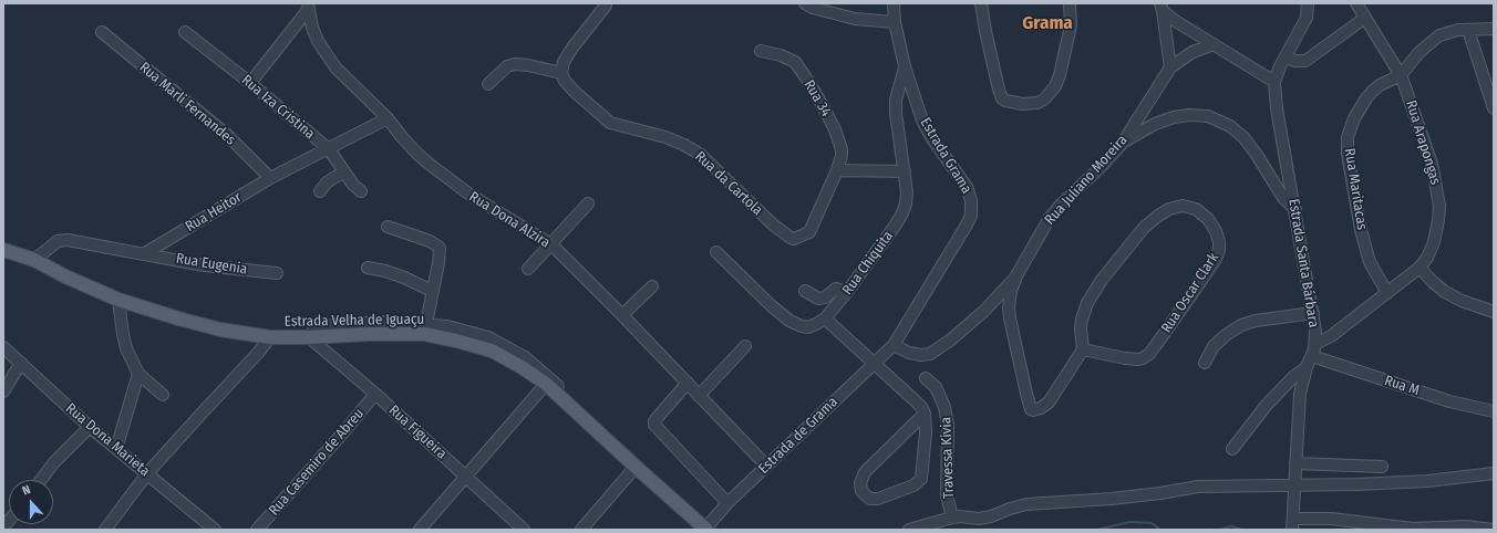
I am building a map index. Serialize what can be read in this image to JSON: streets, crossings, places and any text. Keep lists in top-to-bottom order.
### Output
{
  "streets": {
    "main road": ["Estrada Velha de Iguaçu"],
    "street": [
      "Rua 34",
      "Rua Marli Fernandes",
      "Rua Iza Cristina",
      "Rua Arapongas",
      "Estrada Grama",
      "Rua Juliano Moreira",
      "Rua da Cartola",
      "Rua Maritacas",
      "Rua Heitor",
      "Rua Dona Alzira",
      "Rua Chiquita",
      "Estrada Santa Bárbara",
      "Rua Eugenia",
      "Rua Oscar Clark",
      "Rua M",
      "Rua Figueira",
      "Estrada de Grama",
      "Rua Dona Marieta",
      "Travessa Kivia",
      "Rua Casemiro de Abreu"
    ]
  },
  "crossings": [
    ["Rua 34", "Rua da Cartola"],
    ["Rua Marli Fernandes", "Rua Heitor"],
    ["Rua Iza Cristina", "Rua Heitor"],
    ["Rua Arapongas", "Rua Maritacas"],
    ["Rua Arapongas", "Estrada Santa Bárbara"],
    ["Estrada Grama", "Rua Juliano Moreira"],
    ["Estrada Grama", "Rua Chiquita"],
    ["Estrada Grama", "Estrada de Grama"],
    ["Rua Juliano Moreira", "Estrada de Grama"],
    ["Rua Heitor", "Rua Dona Alzira"],
    ["Rua Heitor", "Rua Eugenia"],
    ["Rua Dona Alzira", "Estrada de Grama"],
    ["Estrada Santa Bárbara", "Rua M"],
    ["Estrada Velha de Iguaçu", "Rua Figueira"],
    ["Estrada Velha de Iguaçu", "Estrada de Grama"],
    ["Rua Figueira", "Rua Casemiro de Abreu"]
  ],
  "districts": ["Grama"],
  "north": "top"
}
